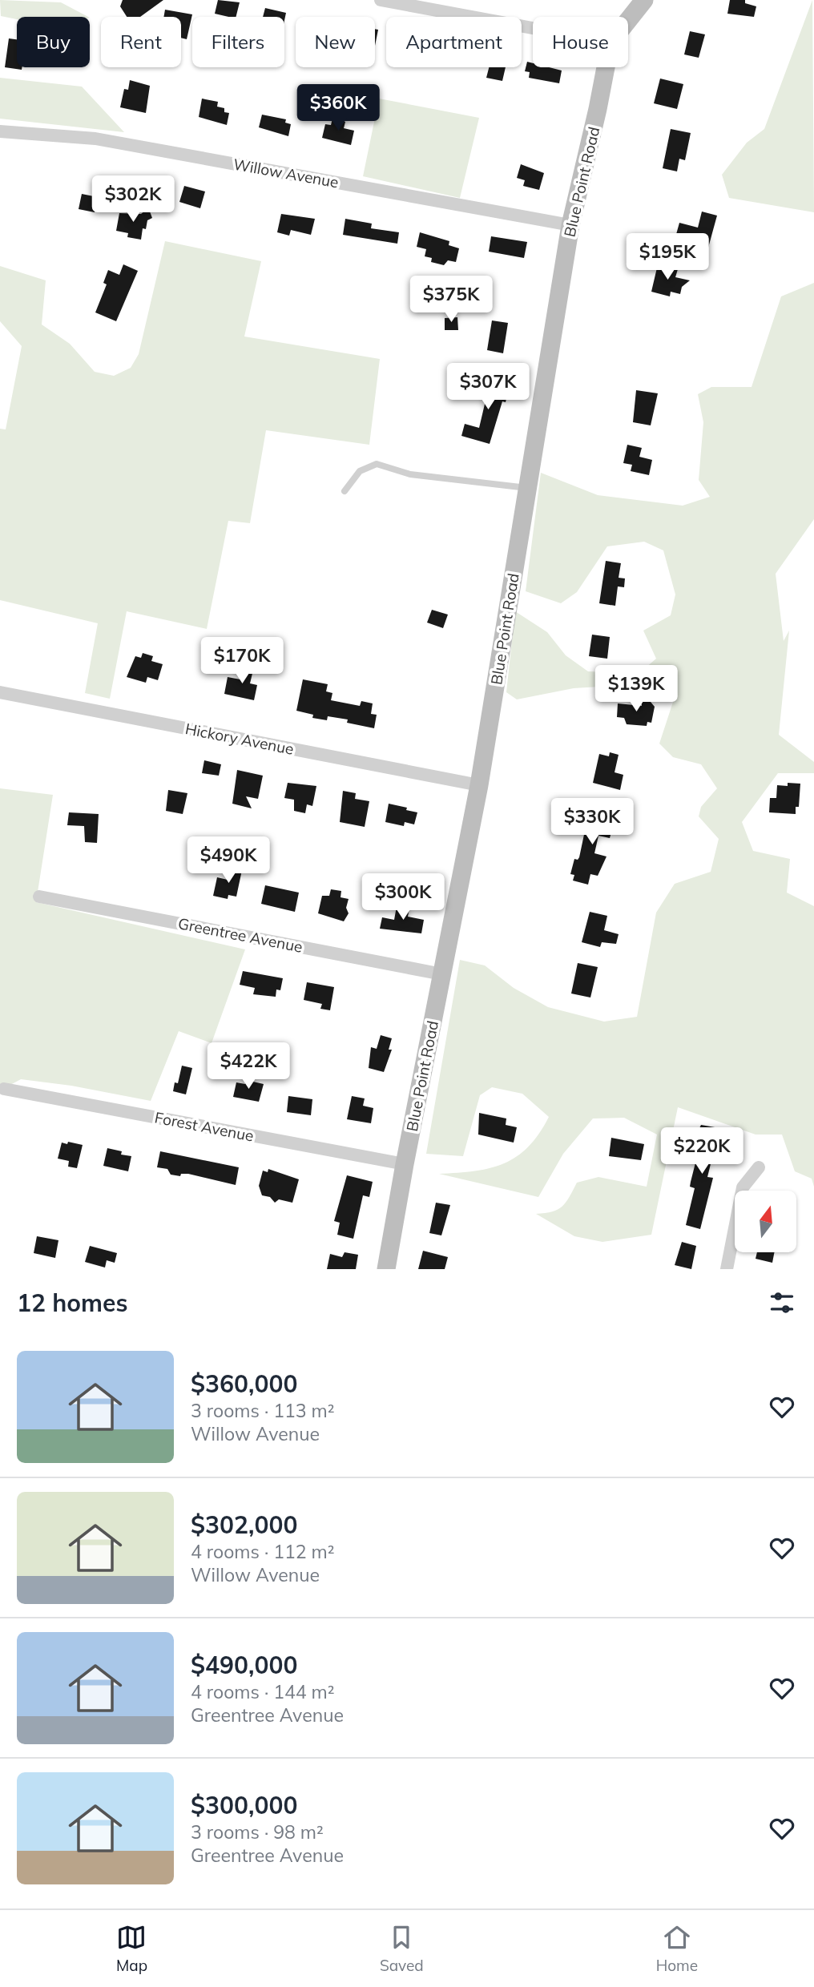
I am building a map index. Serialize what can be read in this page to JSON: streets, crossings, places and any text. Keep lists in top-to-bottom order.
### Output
{
  "streets": {
    "street": [
      "Willow Avenue",
      "Blue Point Road",
      "Hickory Avenue",
      "Greentree Avenue",
      "Forest Avenue"
    ]
  },
  "crossings": [
    ["Willow Avenue", "Blue Point Road"],
    ["Blue Point Road", "Hickory Avenue"],
    ["Blue Point Road", "Greentree Avenue"],
    ["Blue Point Road", "Forest Avenue"]
  ],
  "north": "top",
  "page": {
    "chip": [
      "Buy",
      "Rent",
      "Filters",
      "New",
      "Apartment",
      "House"
    ],
    "price": [
      "$360K",
      "$302K",
      "$195K",
      "$375K",
      "$307K",
      "$170K",
      "$139K",
      "$330K",
      "$490K",
      "$300K",
      "$422K",
      "$220K"
    ],
    "heading": "12 homes",
    "list": [
      {
        "name": "$360,000",
        "note": "3 rooms · 113 m² · Willow Avenue"
      },
      {
        "name": "$302,000",
        "note": "4 rooms · 112 m² · Willow Avenue"
      },
      {
        "name": "$490,000",
        "note": "4 rooms · 144 m² · Greentree Avenue"
      },
      {
        "name": "$300,000",
        "note": "3 rooms · 98 m² · Greentree Avenue"
      }
    ],
    "tabs": ["Map", "Saved", "Home"]
  }
}
